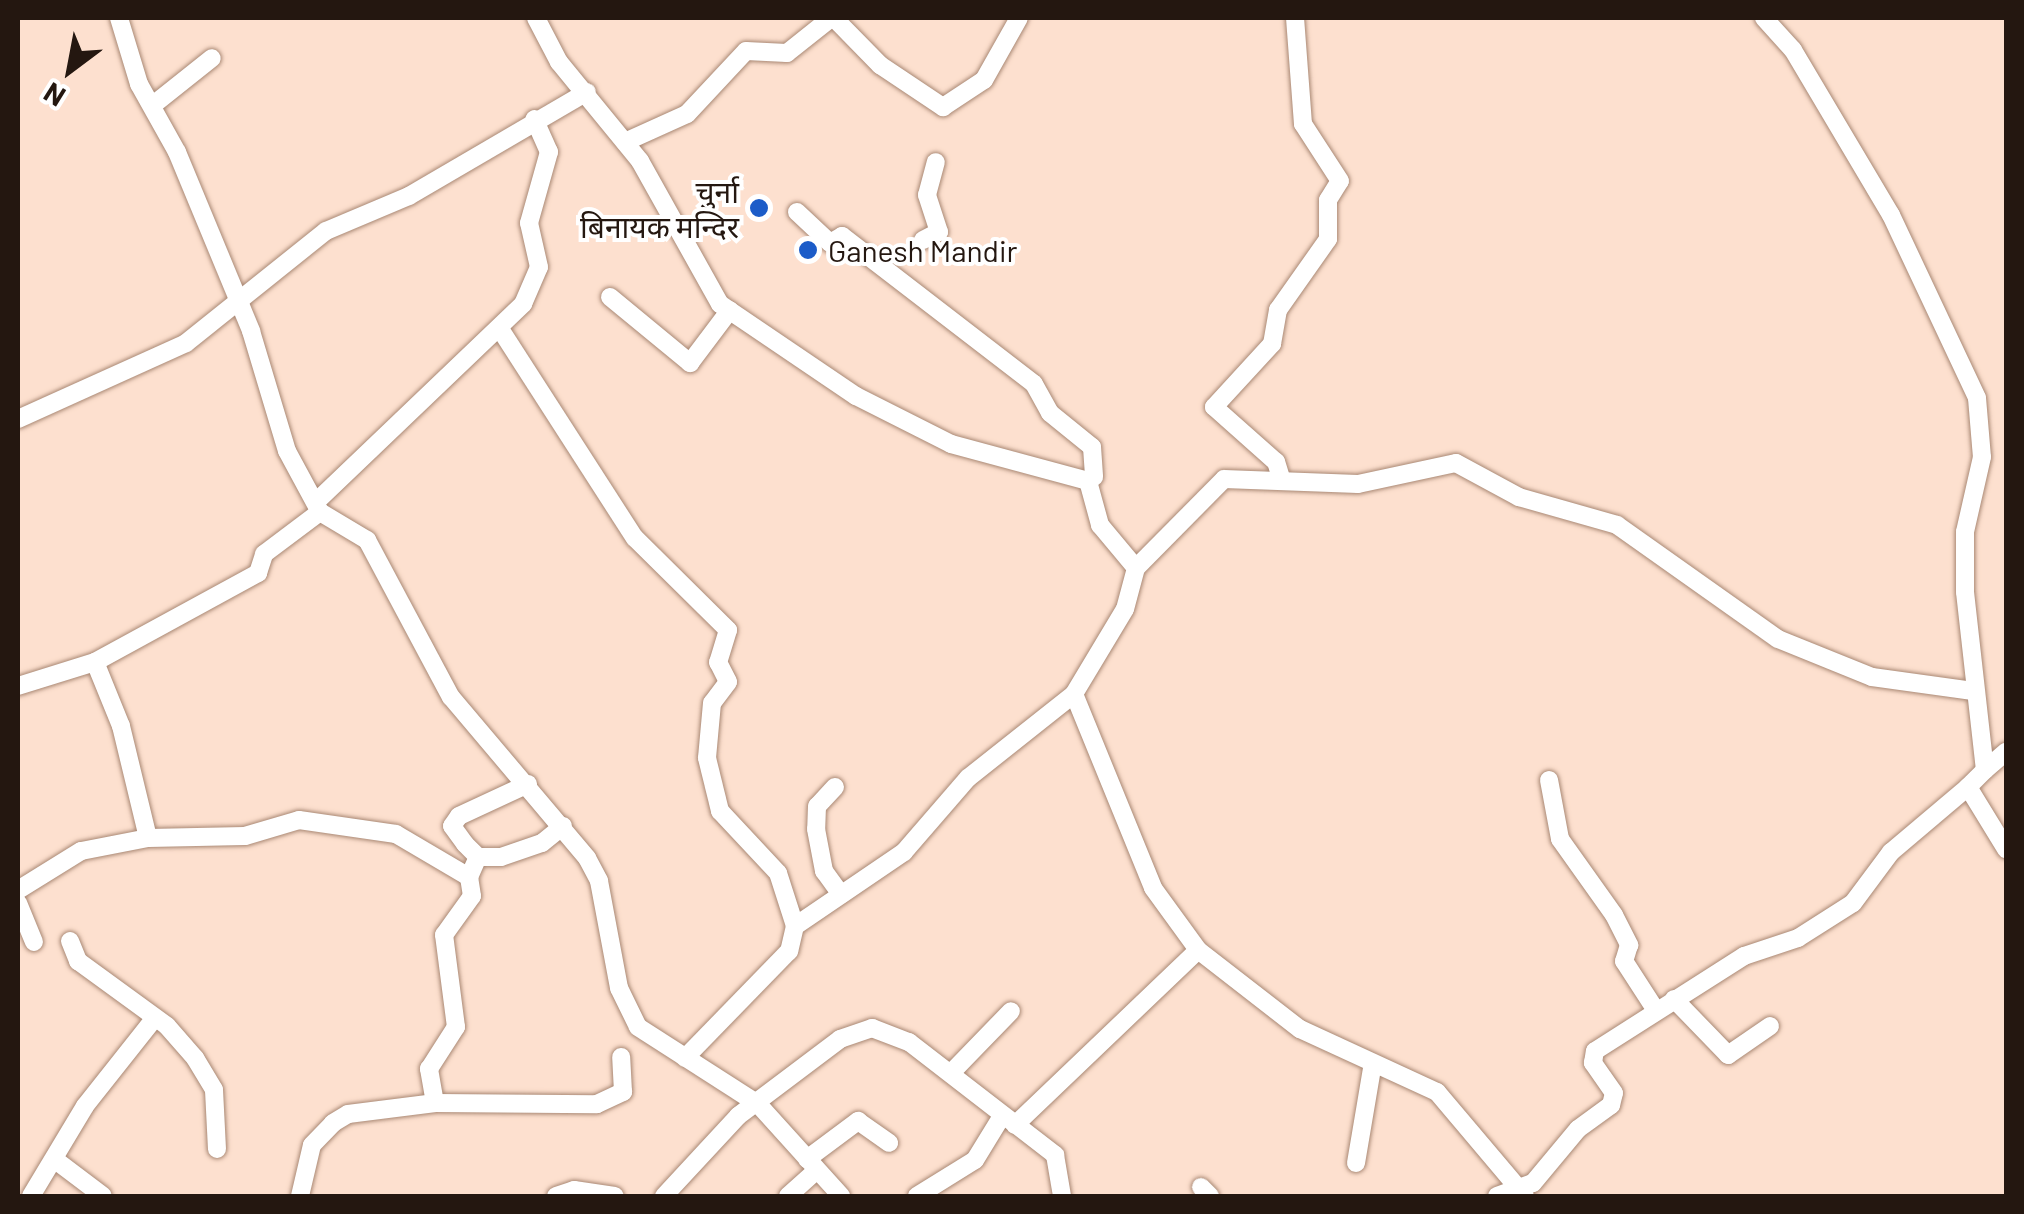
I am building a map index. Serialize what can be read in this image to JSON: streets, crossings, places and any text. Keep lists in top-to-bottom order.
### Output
{
  "places": ["चुर्ना बिनायक मन्दिर", "Ganesh Mandir"],
  "north": "bottom left"
}
